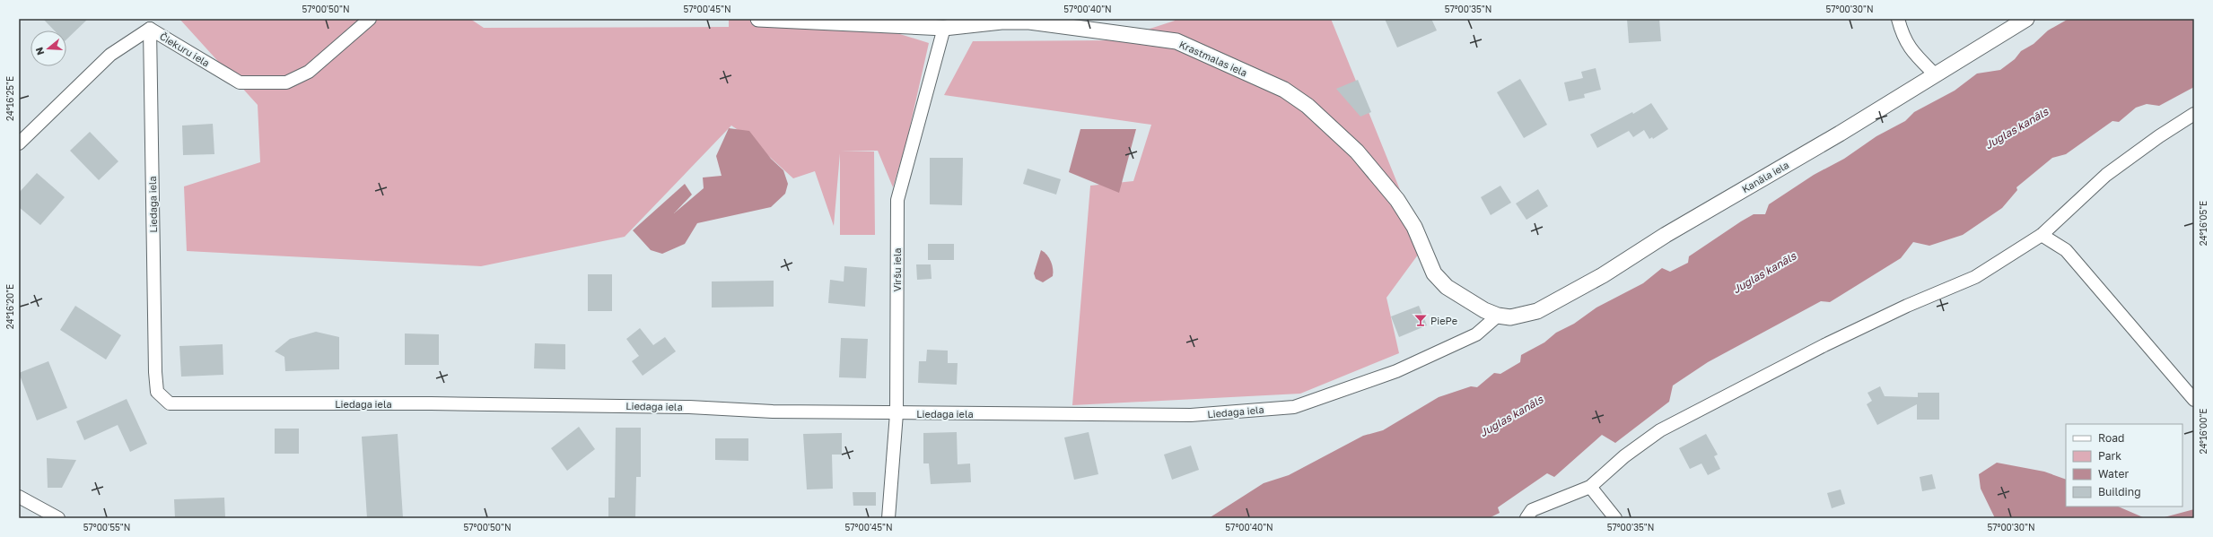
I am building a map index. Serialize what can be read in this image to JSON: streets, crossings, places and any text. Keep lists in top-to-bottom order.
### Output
{
  "streets": {
    "street": [
      "Čiekuru iela",
      "Krastmalas iela",
      "Kanāla iela",
      "Liedaga iela",
      "Viršu iela"
    ]
  },
  "crossings": [
    ["Čiekuru iela", "Liedaga iela"],
    ["Krastmalas iela", "Kanāla iela"],
    ["Krastmalas iela", "Liedaga iela"],
    ["Krastmalas iela", "Viršu iela"],
    ["Kanāla iela", "Liedaga iela"],
    ["Liedaga iela", "Viršu iela"]
  ],
  "water": ["Juglas kanāls"],
  "places": {
    "bar": ["PiePe"]
  },
  "legend": [
    "Road",
    "Park",
    "Water",
    "Building"
  ],
  "north": "left",
  "coordinates": [
    "57°00'50\"N",
    "57°00'45\"N",
    "57°00'40\"N",
    "57°00'35\"N",
    "57°00'30\"N",
    "24°16'25\"E",
    "24°16'05\"E",
    "24°16'20\"E",
    "24°16'00\"E",
    "57°00'55\"N"
  ]
}
